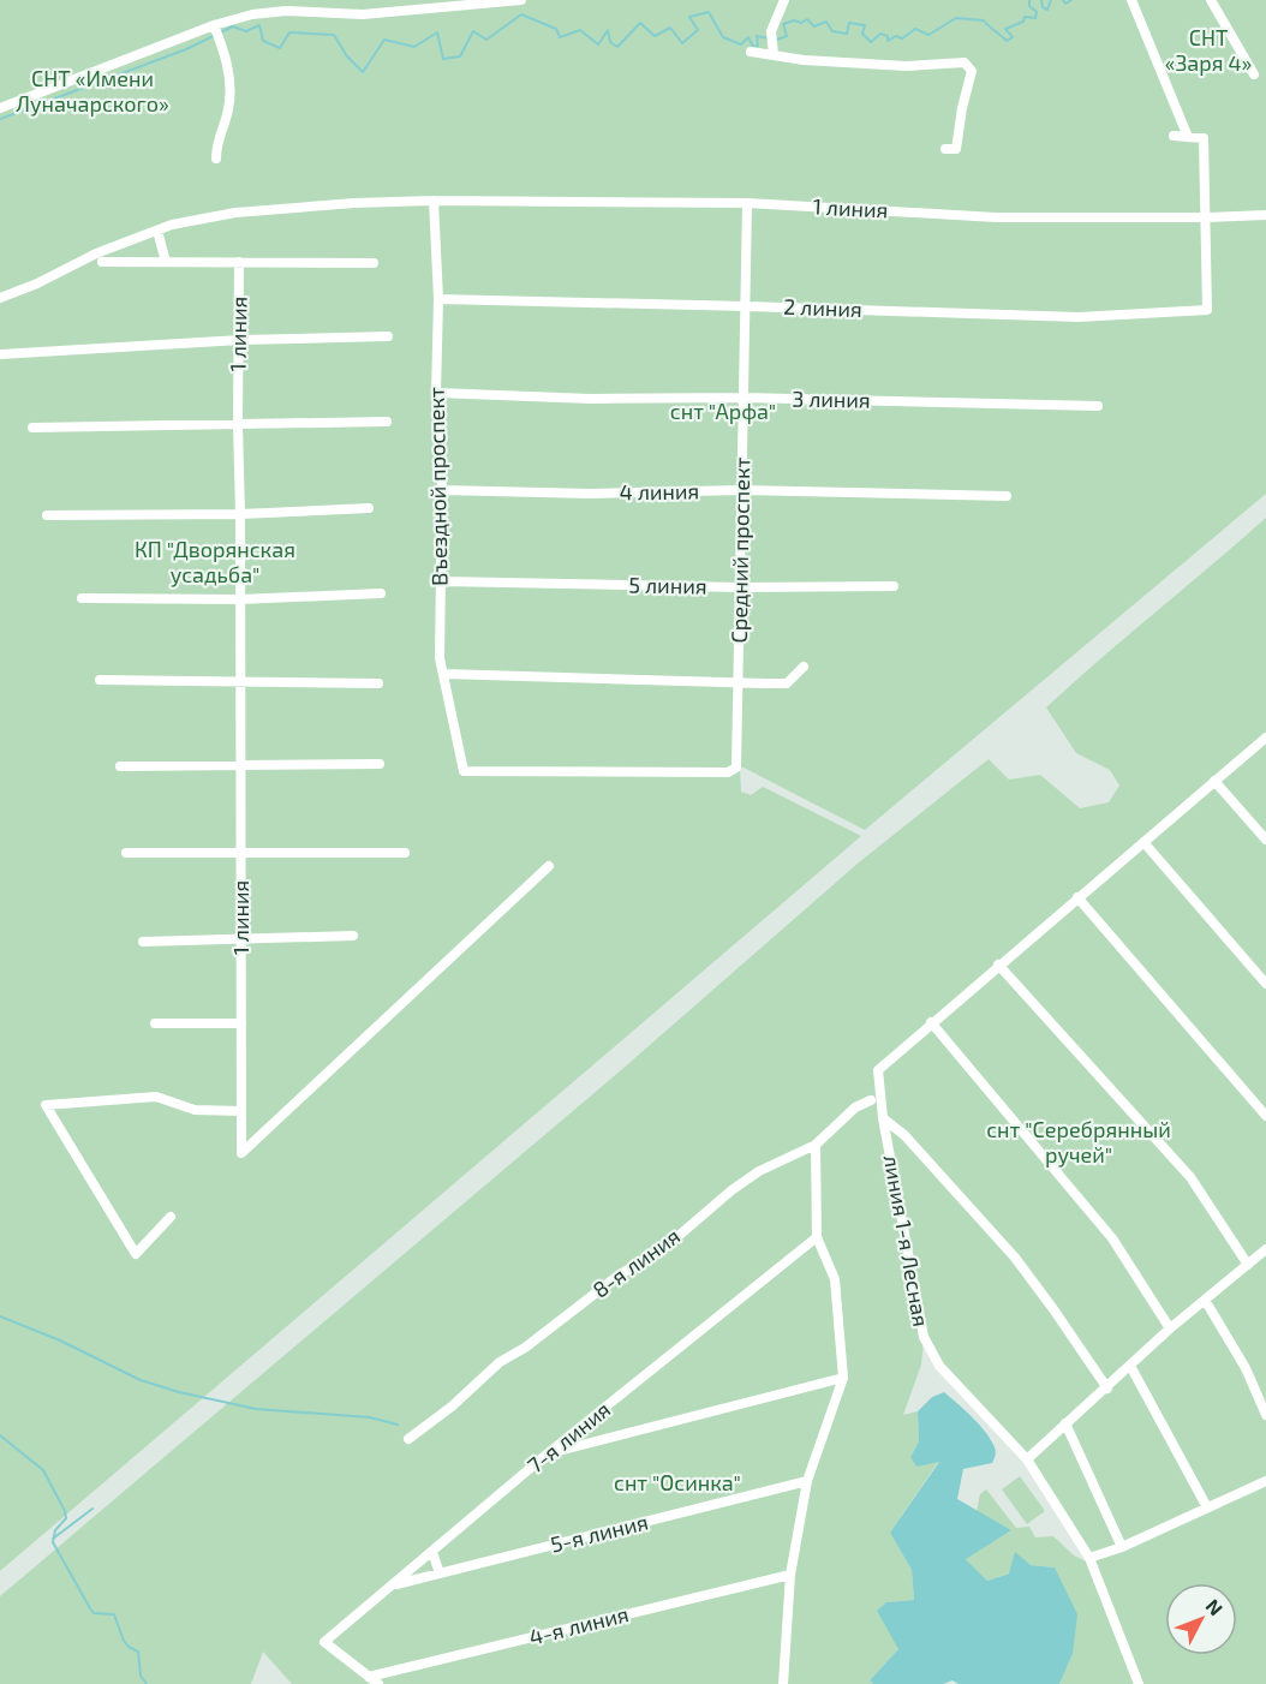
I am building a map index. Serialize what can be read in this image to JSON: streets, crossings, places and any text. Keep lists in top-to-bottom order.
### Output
{
  "streets": {
    "street": [
      "1 линия",
      "2 линия",
      "3 линия",
      "Въездной проспект",
      "4 линия",
      "Средний проспект",
      "5 линия",
      "линия 1-я Лесная",
      "8-я линия",
      "7-я линия",
      "5-я линия",
      "4-я линия"
    ]
  },
  "crossings": [
    ["1 линия", "2 линия"],
    ["1 линия", "Въездной проспект"],
    ["1 линия", "Средний проспект"],
    ["2 линия", "Въездной проспект"],
    ["2 линия", "Средний проспект"],
    ["3 линия", "Въездной проспект"],
    ["3 линия", "Средний проспект"],
    ["Въездной проспект", "4 линия"],
    ["Въездной проспект", "Средний проспект"],
    ["Въездной проспект", "5 линия"],
    ["4 линия", "Средний проспект"],
    ["Средний проспект", "5 линия"],
    ["7-я линия", "5-я линия"],
    ["7-я линия", "4-я линия"]
  ],
  "parks": [
    "СНТ «Заря 4»",
    "СНТ «Имени Луначарского»",
    "снт \"Арфа\"",
    "КП \"Дворянская усадьба\"",
    "снт \"Серебрянный ручей\"",
    "снт \"Осинка\""
  ],
  "north": "top right"
}
